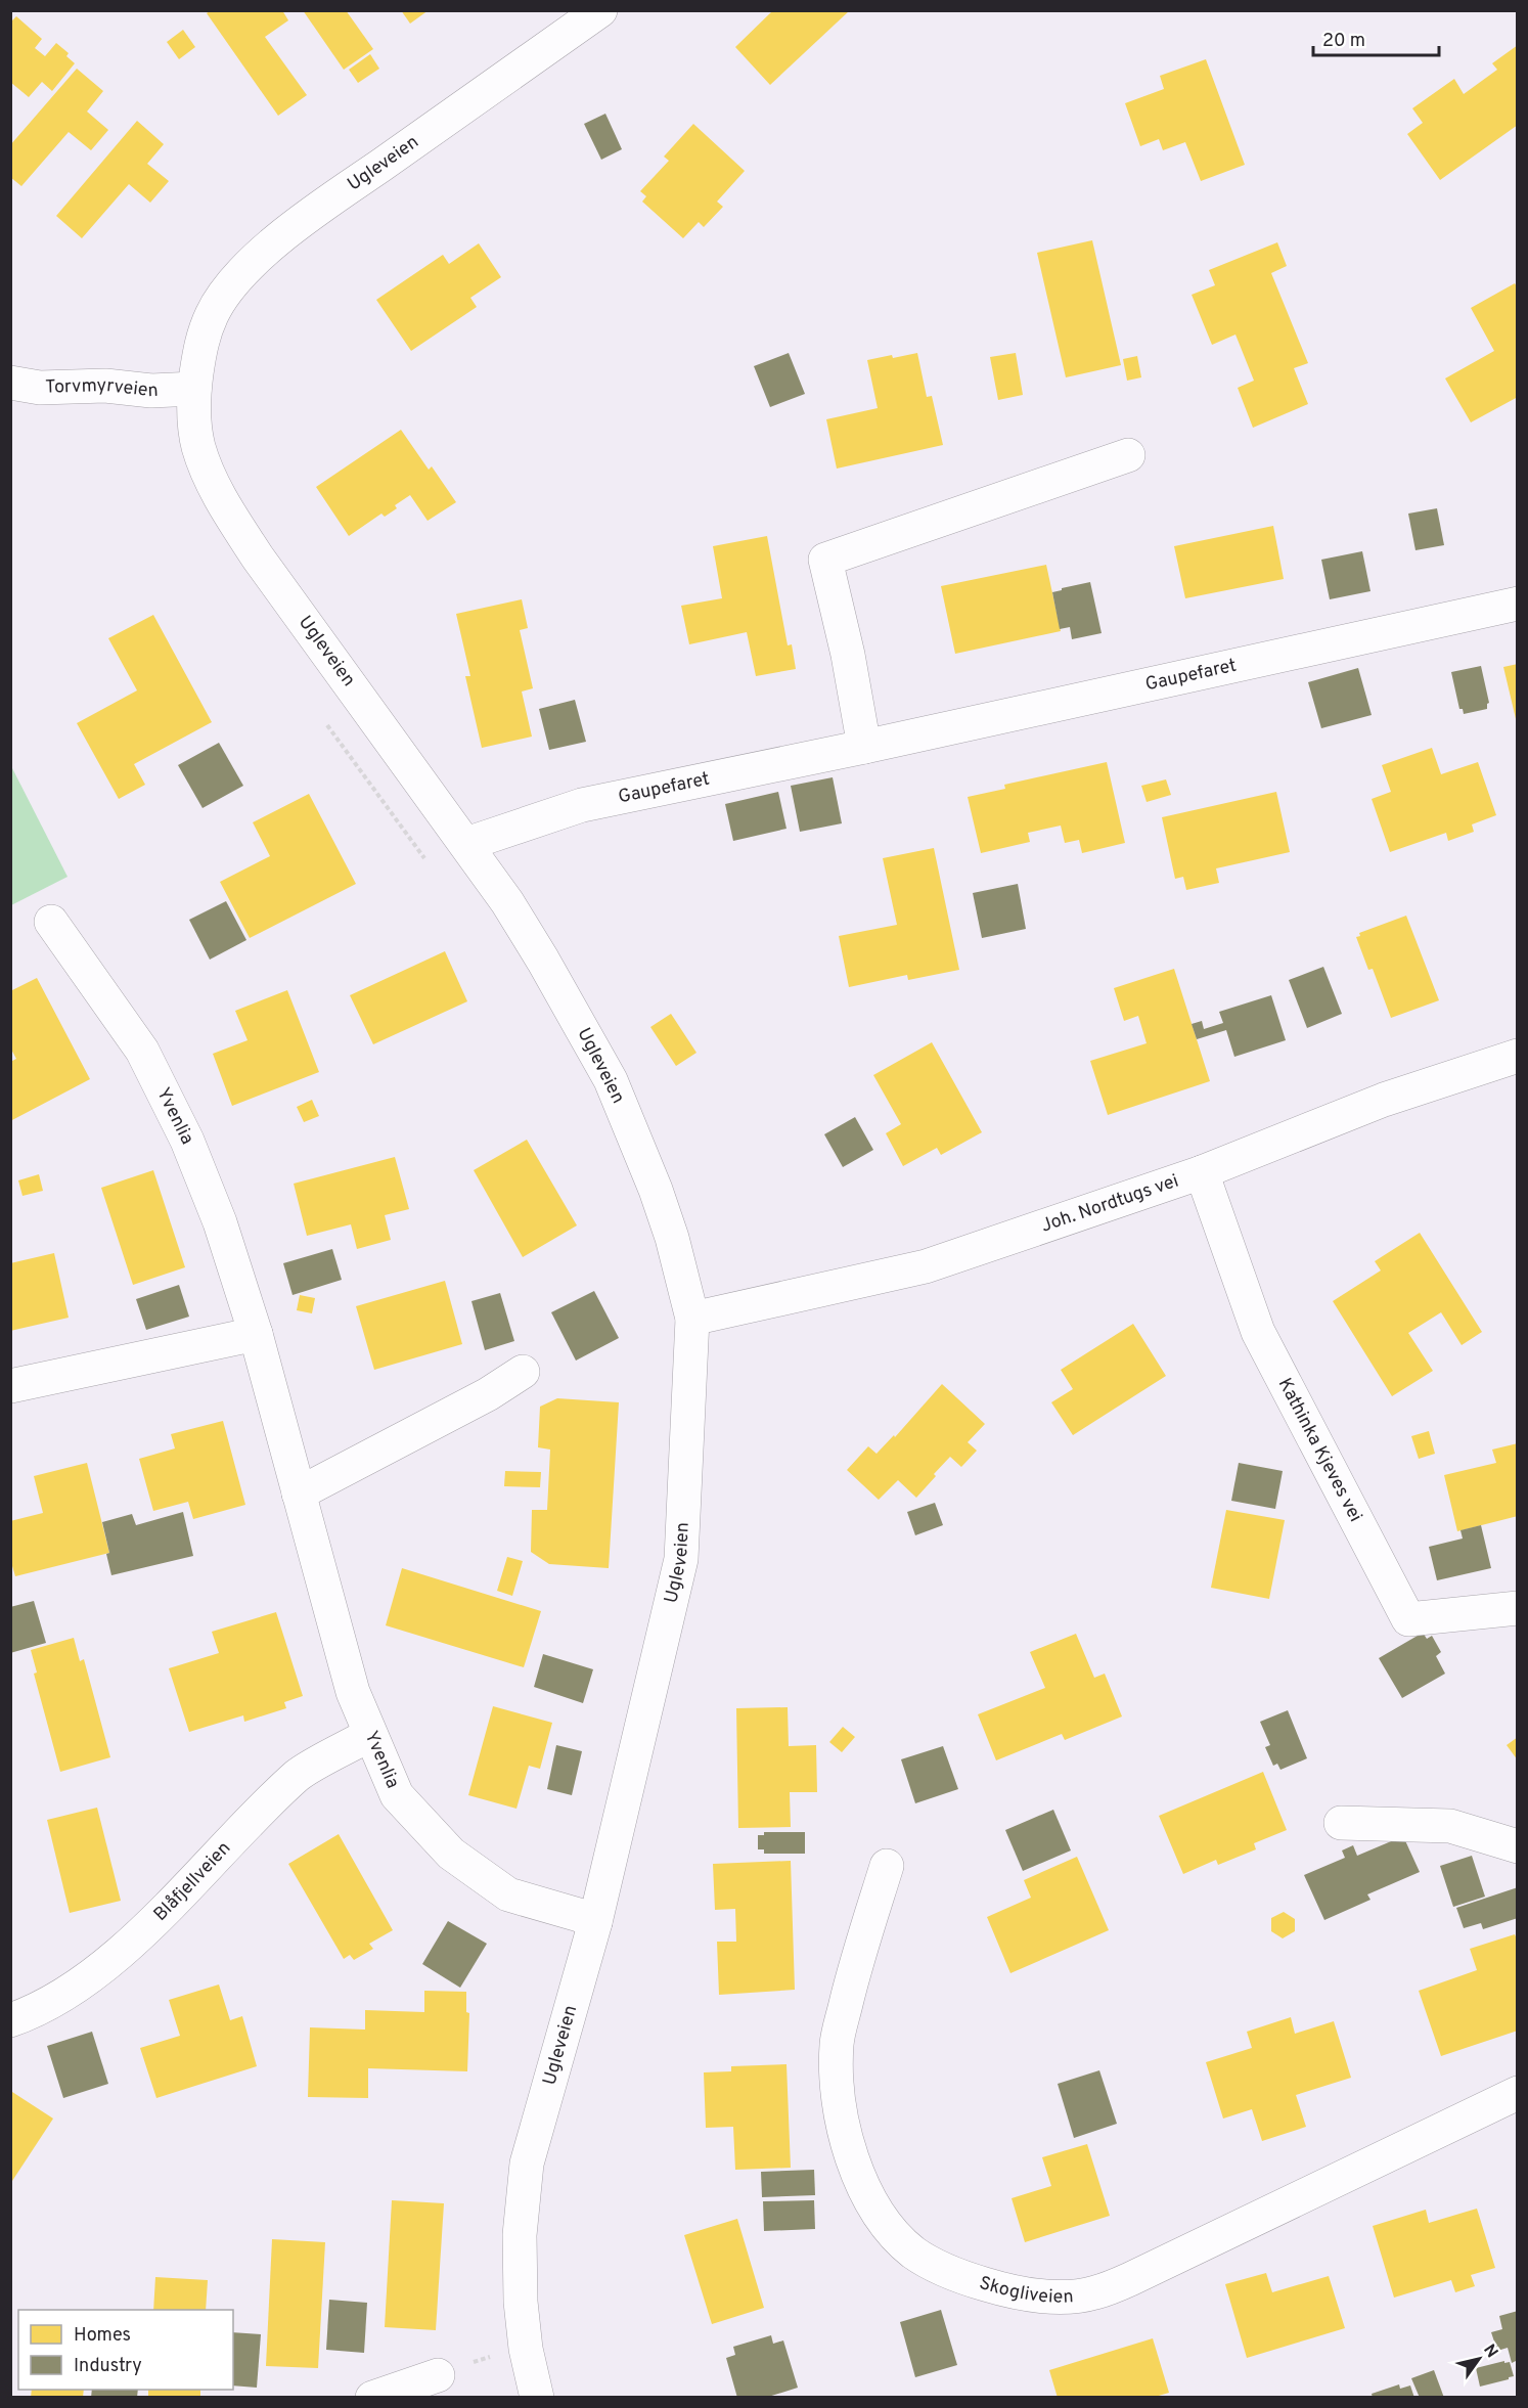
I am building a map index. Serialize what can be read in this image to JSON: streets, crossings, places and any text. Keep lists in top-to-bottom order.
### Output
{
  "streets": {
    "street": [
      "Ugleveien",
      "Torvmyrveien",
      "Gaupefaret",
      "Yvenlia",
      "Joh. Nordtugs vei",
      "Kathinka Kjeves vei",
      "Blåfjellveien",
      "Skogliveien"
    ]
  },
  "crossings": [
    ["Ugleveien", "Torvmyrveien"],
    ["Ugleveien", "Gaupefaret"],
    ["Ugleveien", "Yvenlia"],
    ["Ugleveien", "Joh. Nordtugs vei"],
    ["Yvenlia", "Blåfjellveien"],
    ["Joh. Nordtugs vei", "Kathinka Kjeves vei"]
  ],
  "legend": ["Homes", "Industry"],
  "scale_bar": "20 m",
  "north": "top right"
}
